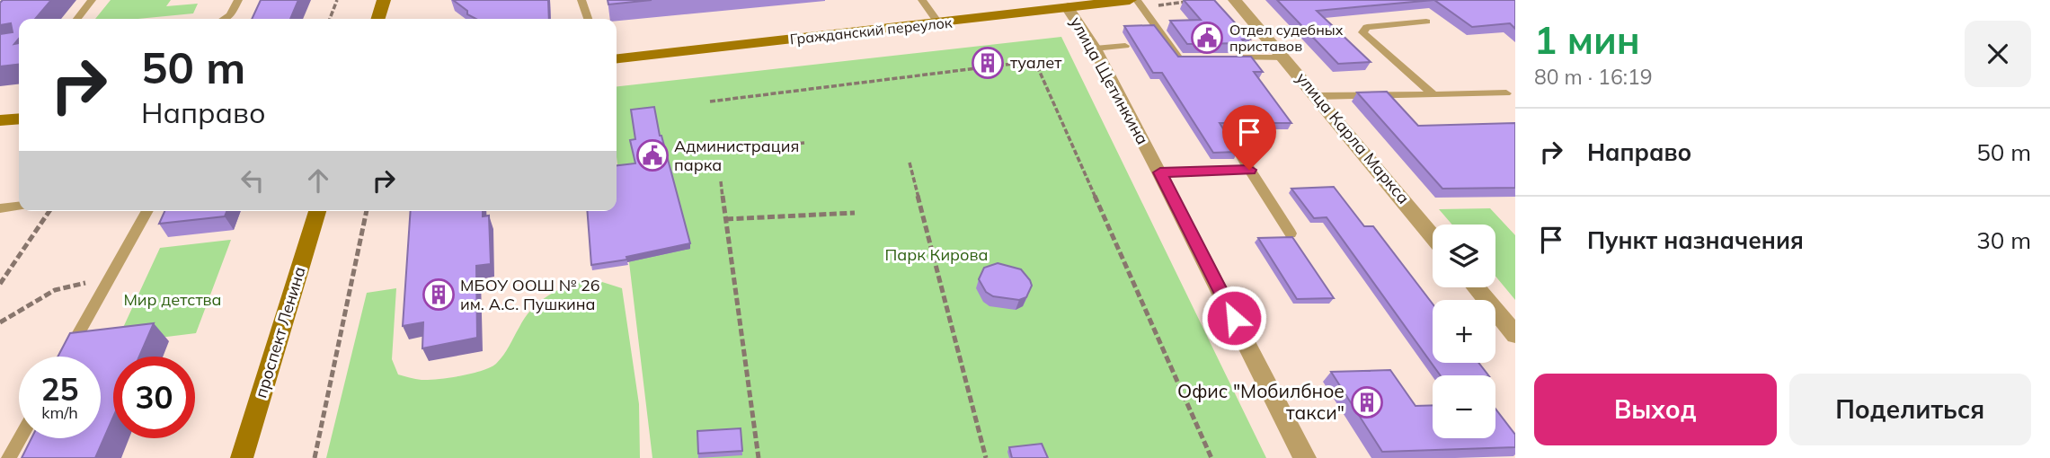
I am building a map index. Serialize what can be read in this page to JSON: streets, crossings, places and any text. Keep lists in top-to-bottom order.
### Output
{
  "streets": {
    "street": [
      "Гражданский переулок",
      "улица Щетинкина",
      "улица Карла Маркса",
      "проспект Ленина"
    ]
  },
  "crossings": [
    ["Гражданский переулок", "улица Щетинкина"]
  ],
  "parks": ["Парк Кирова", "Мир детства"],
  "places": {
    "public building": ["Отдел судебных приставов", "Администрация парка"],
    "building": ["туалет", "МБОУ ООШ № 26 им. А.С. Пушкина", "Офис \"Мобилбное такси\""]
  },
  "page": {
    "heading": ["1 мин", "80 m · 16:19"],
    "turn": ["50 m", "Направо"],
    "list": [
      {
        "name": "Направо",
        "value": "50 m"
      },
      {
        "name": "Пункт назначения",
        "value": "30 m"
      }
    ],
    "map_buttons": ["+", "−"],
    "speed": "25 km/h",
    "limit": "30",
    "buttons": ["Выход", "Поделиться"]
  }
}
